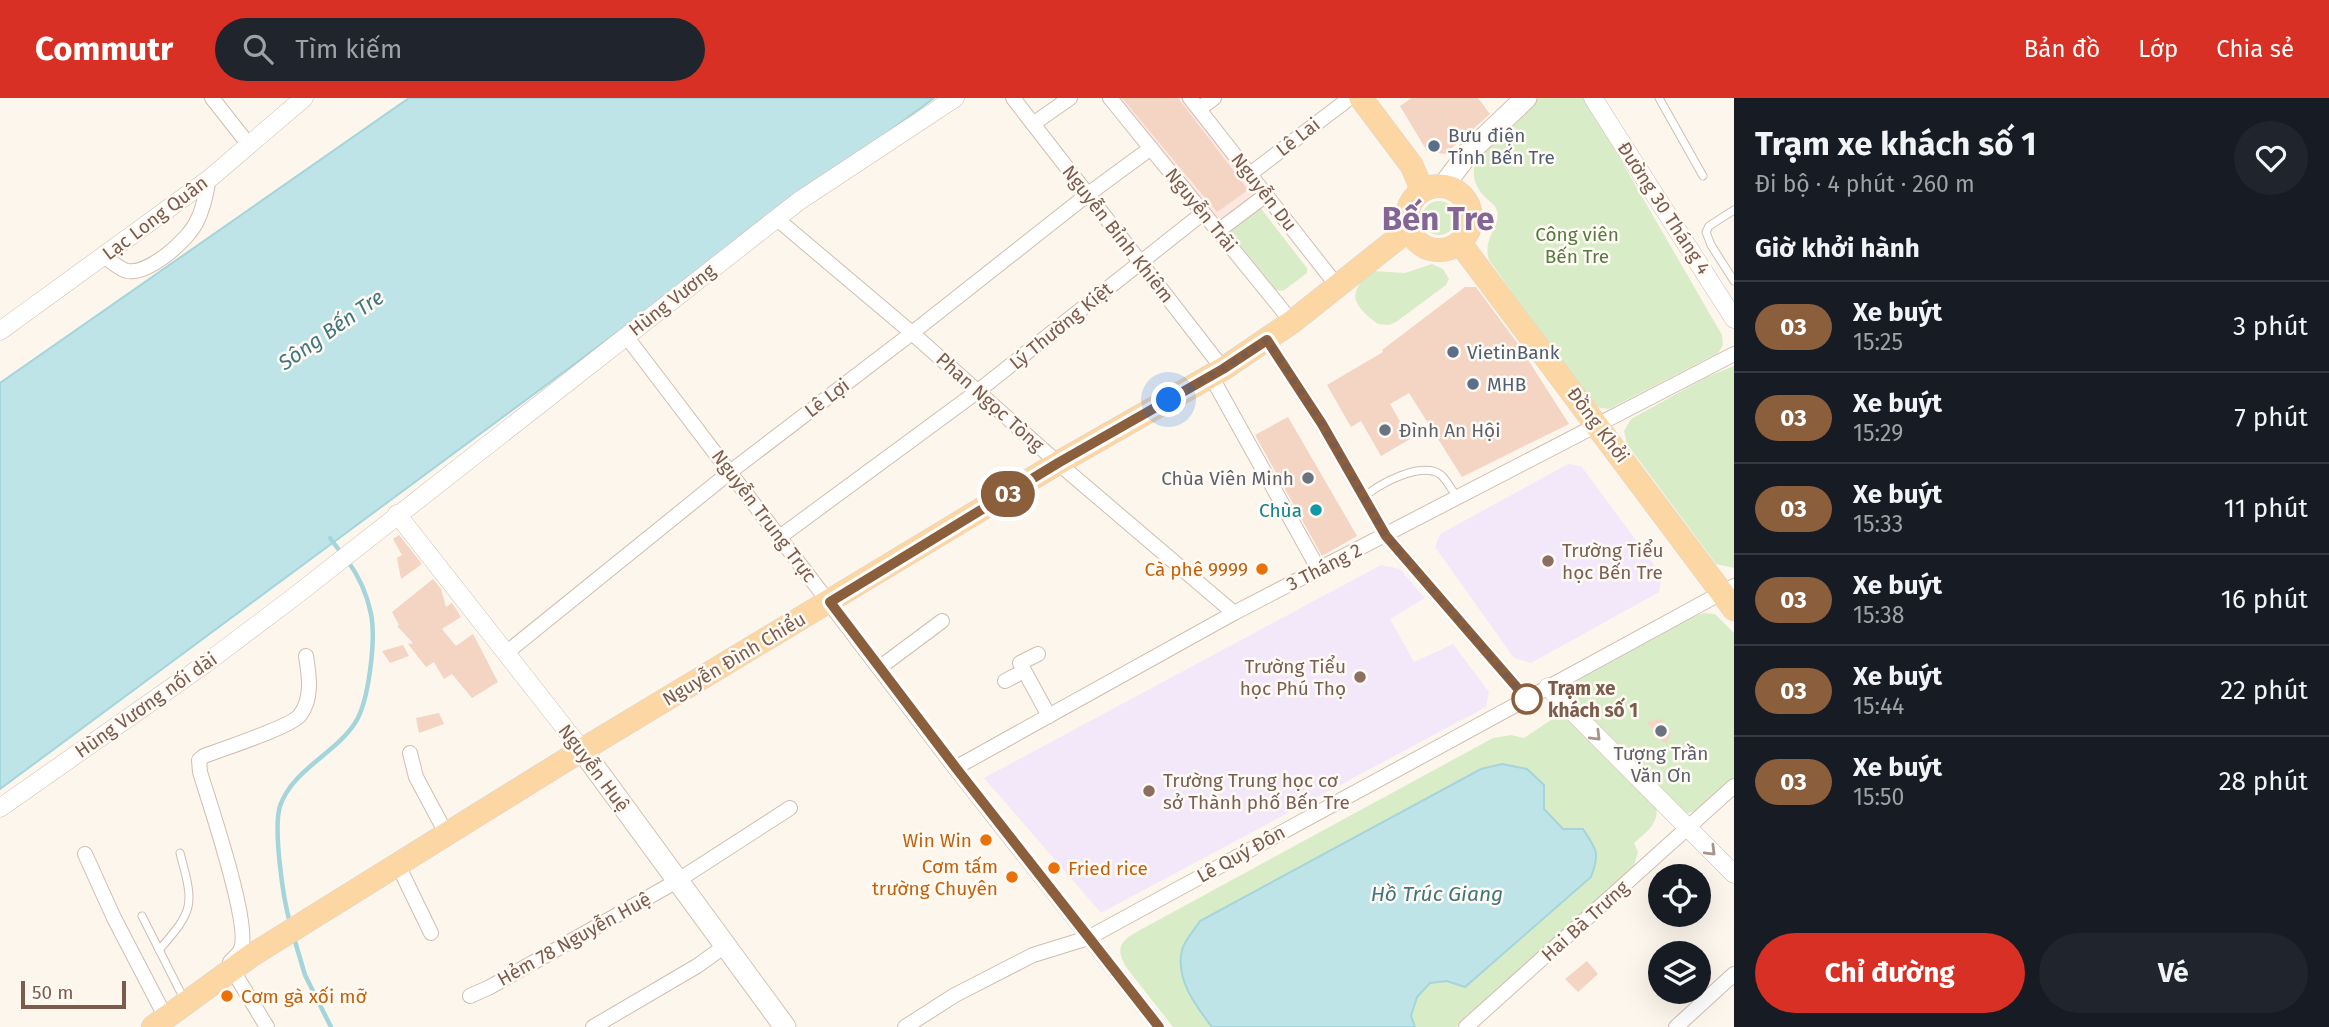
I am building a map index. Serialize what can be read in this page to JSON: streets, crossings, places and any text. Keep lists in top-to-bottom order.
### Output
{
  "streets": {
    "main road": ["Đồng Khởi", "Nguyễn Đình Chiểu", "Nguyễn Huệ"],
    "street": [
      "Lê Lai",
      "Nguyễn Du",
      "Đường 30 Tháng 4",
      "Nguyễn Trãi",
      "Lạc Long Quân",
      "Nguyễn Bỉnh Khiêm",
      "Hùng Vương",
      "Lý Thường Kiệt",
      "Lê Lợi",
      "Phan Ngọc Tòng",
      "Nguyễn Trung Trực",
      "3 Tháng 2",
      "Hùng Vương nối dài",
      "Lê Quý Đôn",
      "Hai Bà Trưng",
      "Hẻm 78 Nguyễn Huệ"
    ]
  },
  "crossings": [
    ["Lê Lai", "Nguyễn Du"],
    ["Nguyễn Du", "Nguyễn Đình Chiểu"],
    ["Nguyễn Trãi", "Lý Thường Kiệt"],
    ["Nguyễn Trãi", "Lê Lợi"],
    ["Nguyễn Trãi", "Nguyễn Đình Chiểu"],
    ["Nguyễn Bỉnh Khiêm", "Lý Thường Kiệt"],
    ["Nguyễn Bỉnh Khiêm", "Lê Lợi"],
    ["Nguyễn Bỉnh Khiêm", "3 Tháng 2"],
    ["Nguyễn Bỉnh Khiêm", "Nguyễn Đình Chiểu"],
    ["Hùng Vương", "Phan Ngọc Tòng"],
    ["Hùng Vương", "Nguyễn Trung Trực"],
    ["Hùng Vương", "Hùng Vương nối dài"],
    ["Hùng Vương", "Nguyễn Huệ"],
    ["Lý Thường Kiệt", "Phan Ngọc Tòng"],
    ["Lý Thường Kiệt", "Nguyễn Trung Trực"],
    ["Lê Lợi", "Phan Ngọc Tòng"],
    ["Lê Lợi", "Nguyễn Trung Trực"],
    ["Lê Lợi", "Nguyễn Huệ"],
    ["Phan Ngọc Tòng", "3 Tháng 2"],
    ["Phan Ngọc Tòng", "Nguyễn Đình Chiểu"],
    ["Đồng Khởi", "3 Tháng 2"],
    ["Đồng Khởi", "Nguyễn Đình Chiểu"],
    ["Đồng Khởi", "Lê Quý Đôn"],
    ["Nguyễn Trung Trực", "3 Tháng 2"],
    ["Nguyễn Trung Trực", "Nguyễn Đình Chiểu"],
    ["Nguyễn Trung Trực", "Lê Quý Đôn"],
    ["Nguyễn Đình Chiểu", "Nguyễn Huệ"],
    ["Nguyễn Huệ", "Hẻm 78 Nguyễn Huệ"]
  ],
  "districts": ["Bến Tre"],
  "water": ["Sông Bến Tre", "Hồ Trúc Giang"],
  "parks": ["Công viên Bến Tre"],
  "places": [
    "Bưu điện Tỉnh Bến Tre",
    "VietinBank",
    "MHB",
    "Đình An Hội",
    "Chùa Viên Minh",
    "Chùa",
    "Trường Tiểu học Bến Tre",
    "Cà phê 9999",
    "Trường Tiểu học Phú Thọ",
    "Trạm xe khách số 1",
    "Tượng Trần Văn Ơn",
    "Trường Trung học cơ sở Thành phố Bến Tre",
    "Win Win",
    "Fried rice",
    "Cơm tấm trường Chuyên",
    "Cơm gà xối mỡ"
  ],
  "lines": ["bus line 03"],
  "scale_bar": "50 m",
  "page": {
    "header": "Commutr",
    "search": "Tìm kiếm",
    "nav": ["Bản đồ", "Lớp", "Chia sẻ"],
    "on_map": "03",
    "heading": [
      ["Trạm xe khách số 1", "Đi bộ · 4 phút · 260 m"],
      "Giờ khởi hành"
    ],
    "list": [
      {
        "mark": "03",
        "name": "Xe buýt",
        "note": "15:25",
        "value": "3 phút"
      },
      {
        "mark": "03",
        "name": "Xe buýt",
        "note": "15:29",
        "value": "7 phút"
      },
      {
        "mark": "03",
        "name": "Xe buýt",
        "note": "15:33",
        "value": "11 phút"
      },
      {
        "mark": "03",
        "name": "Xe buýt",
        "note": "15:38",
        "value": "16 phút"
      },
      {
        "mark": "03",
        "name": "Xe buýt",
        "note": "15:44",
        "value": "22 phút"
      },
      {
        "mark": "03",
        "name": "Xe buýt",
        "note": "15:50",
        "value": "28 phút"
      }
    ],
    "buttons": ["Chỉ đường", "Vé"],
    "scale": "50 m"
  }
}
